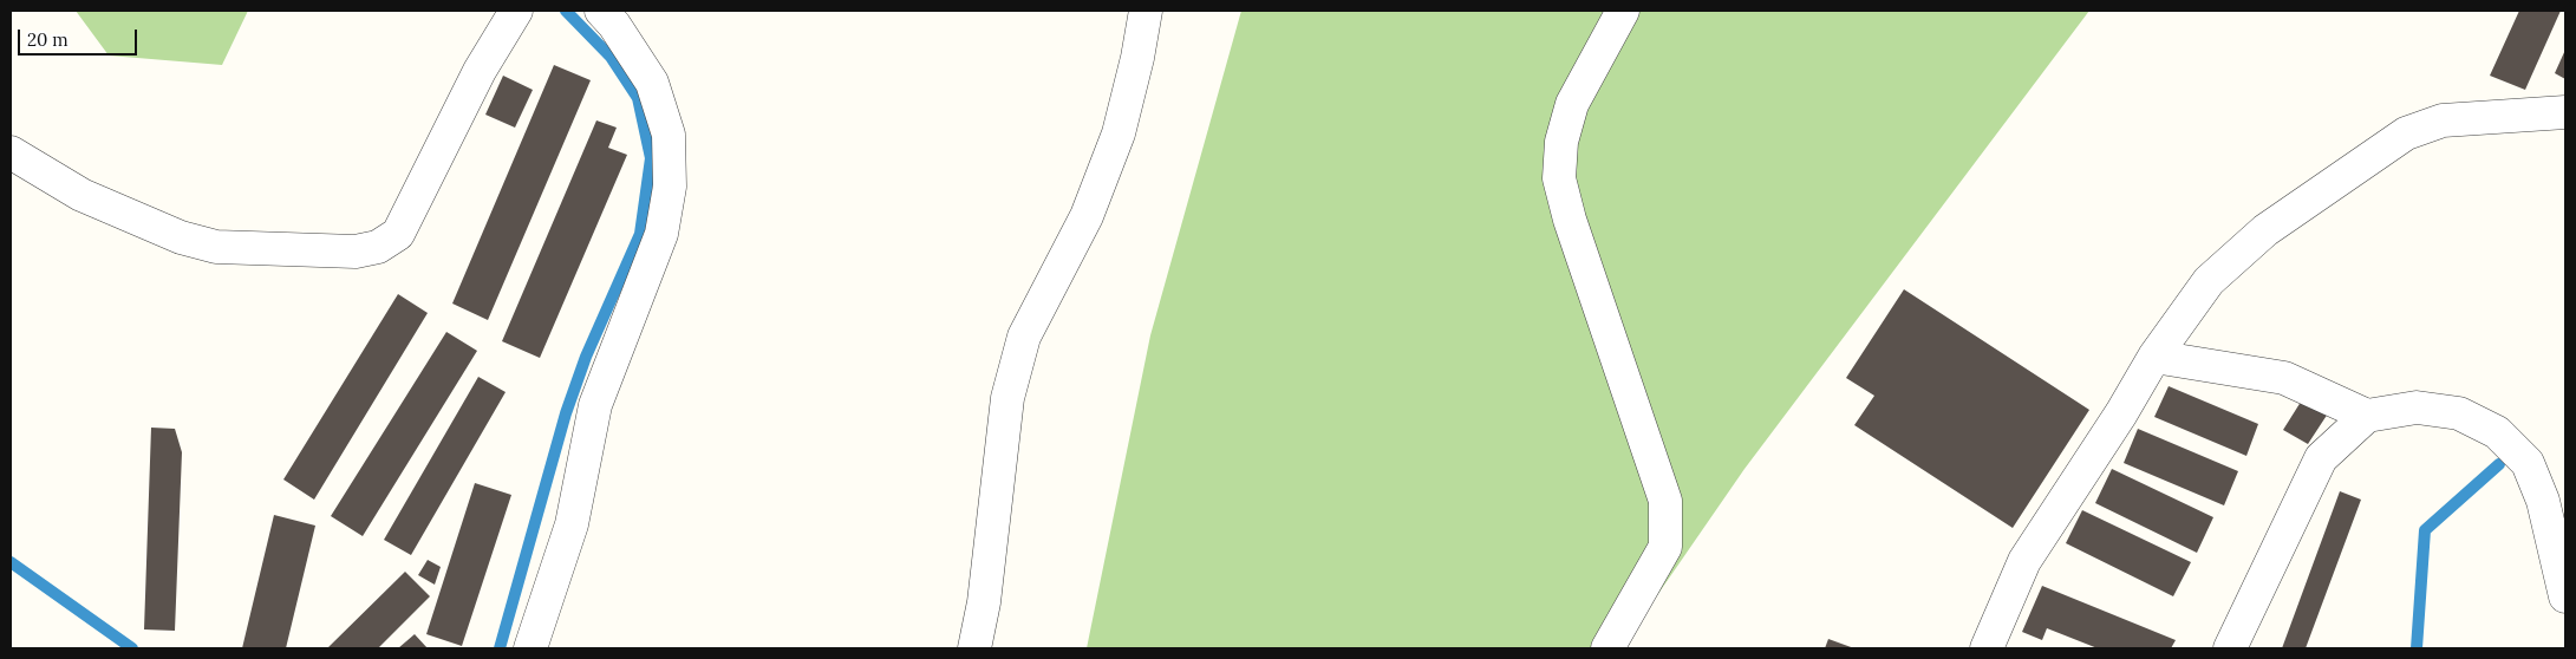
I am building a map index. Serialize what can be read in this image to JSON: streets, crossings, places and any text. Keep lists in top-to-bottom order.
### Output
{
  "scale_bar": "20 m"
}
